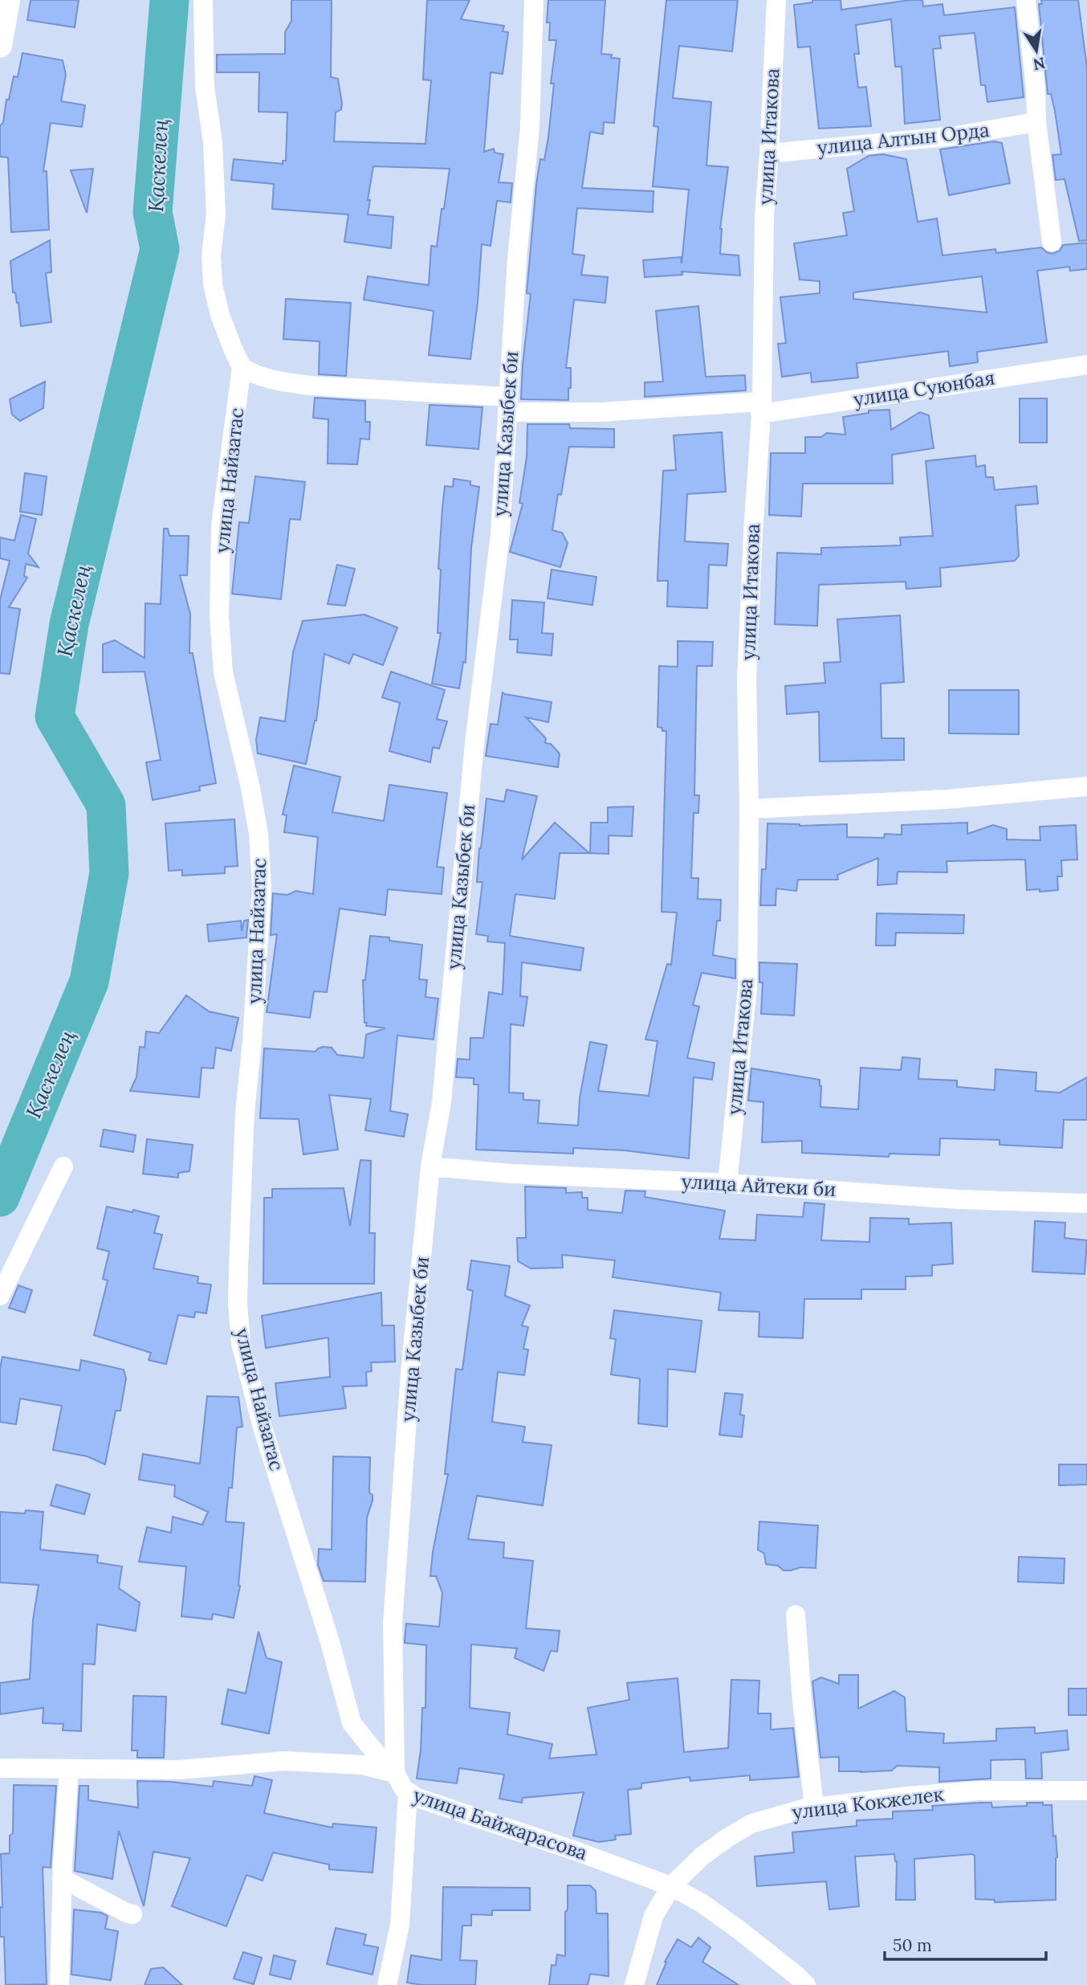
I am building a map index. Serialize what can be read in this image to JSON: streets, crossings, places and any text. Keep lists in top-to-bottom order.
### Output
{
  "streets": {
    "street": [
      "улица Итакова",
      "улица Алтын Орда",
      "улица Суюнбая",
      "улица Казыбек би",
      "улица Найзатас",
      "улица Айтеки би",
      "улица Кокжелек",
      "улица Байжарасова"
    ]
  },
  "crossings": [
    ["улица Итакова", "улица Алтын Орда"],
    ["улица Итакова", "улица Суюнбая"],
    ["улица Итакова", "улица Айтеки би"],
    ["улица Суюнбая", "улица Казыбек би"],
    ["улица Суюнбая", "улица Найзатас"],
    ["улица Казыбек би", "улица Найзатас"],
    ["улица Казыбек би", "улица Айтеки би"],
    ["улица Казыбек би", "улица Байжарасова"],
    ["улица Найзатас", "улица Байжарасова"],
    ["улица Кокжелек", "улица Байжарасова"]
  ],
  "water": ["Қаскелең"],
  "scale_bar": "50 m",
  "north": "bottom"
}
